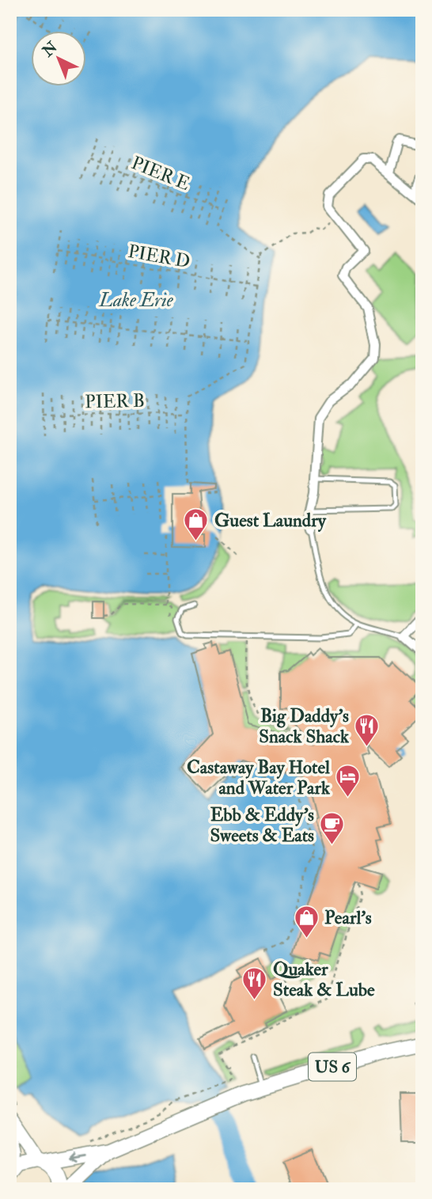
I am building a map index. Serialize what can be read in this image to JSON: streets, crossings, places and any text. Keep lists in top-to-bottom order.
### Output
{
  "streets": {
    "main road": ["US 6"],
    "path": ["PIER E", "PIER D", "PIER B"]
  },
  "water": ["Lake Erie"],
  "places": {
    "shop": ["Guest Laundry", "Pearl's"],
    "restaurant": ["Big Daddy's Snack Shack", "Quaker Steak & Lube"],
    "hotel": ["Castaway Bay Hotel and Water Park"],
    "cafe": ["Ebb & Eddy's Sweets & Eats"]
  },
  "north": "top left"
}
